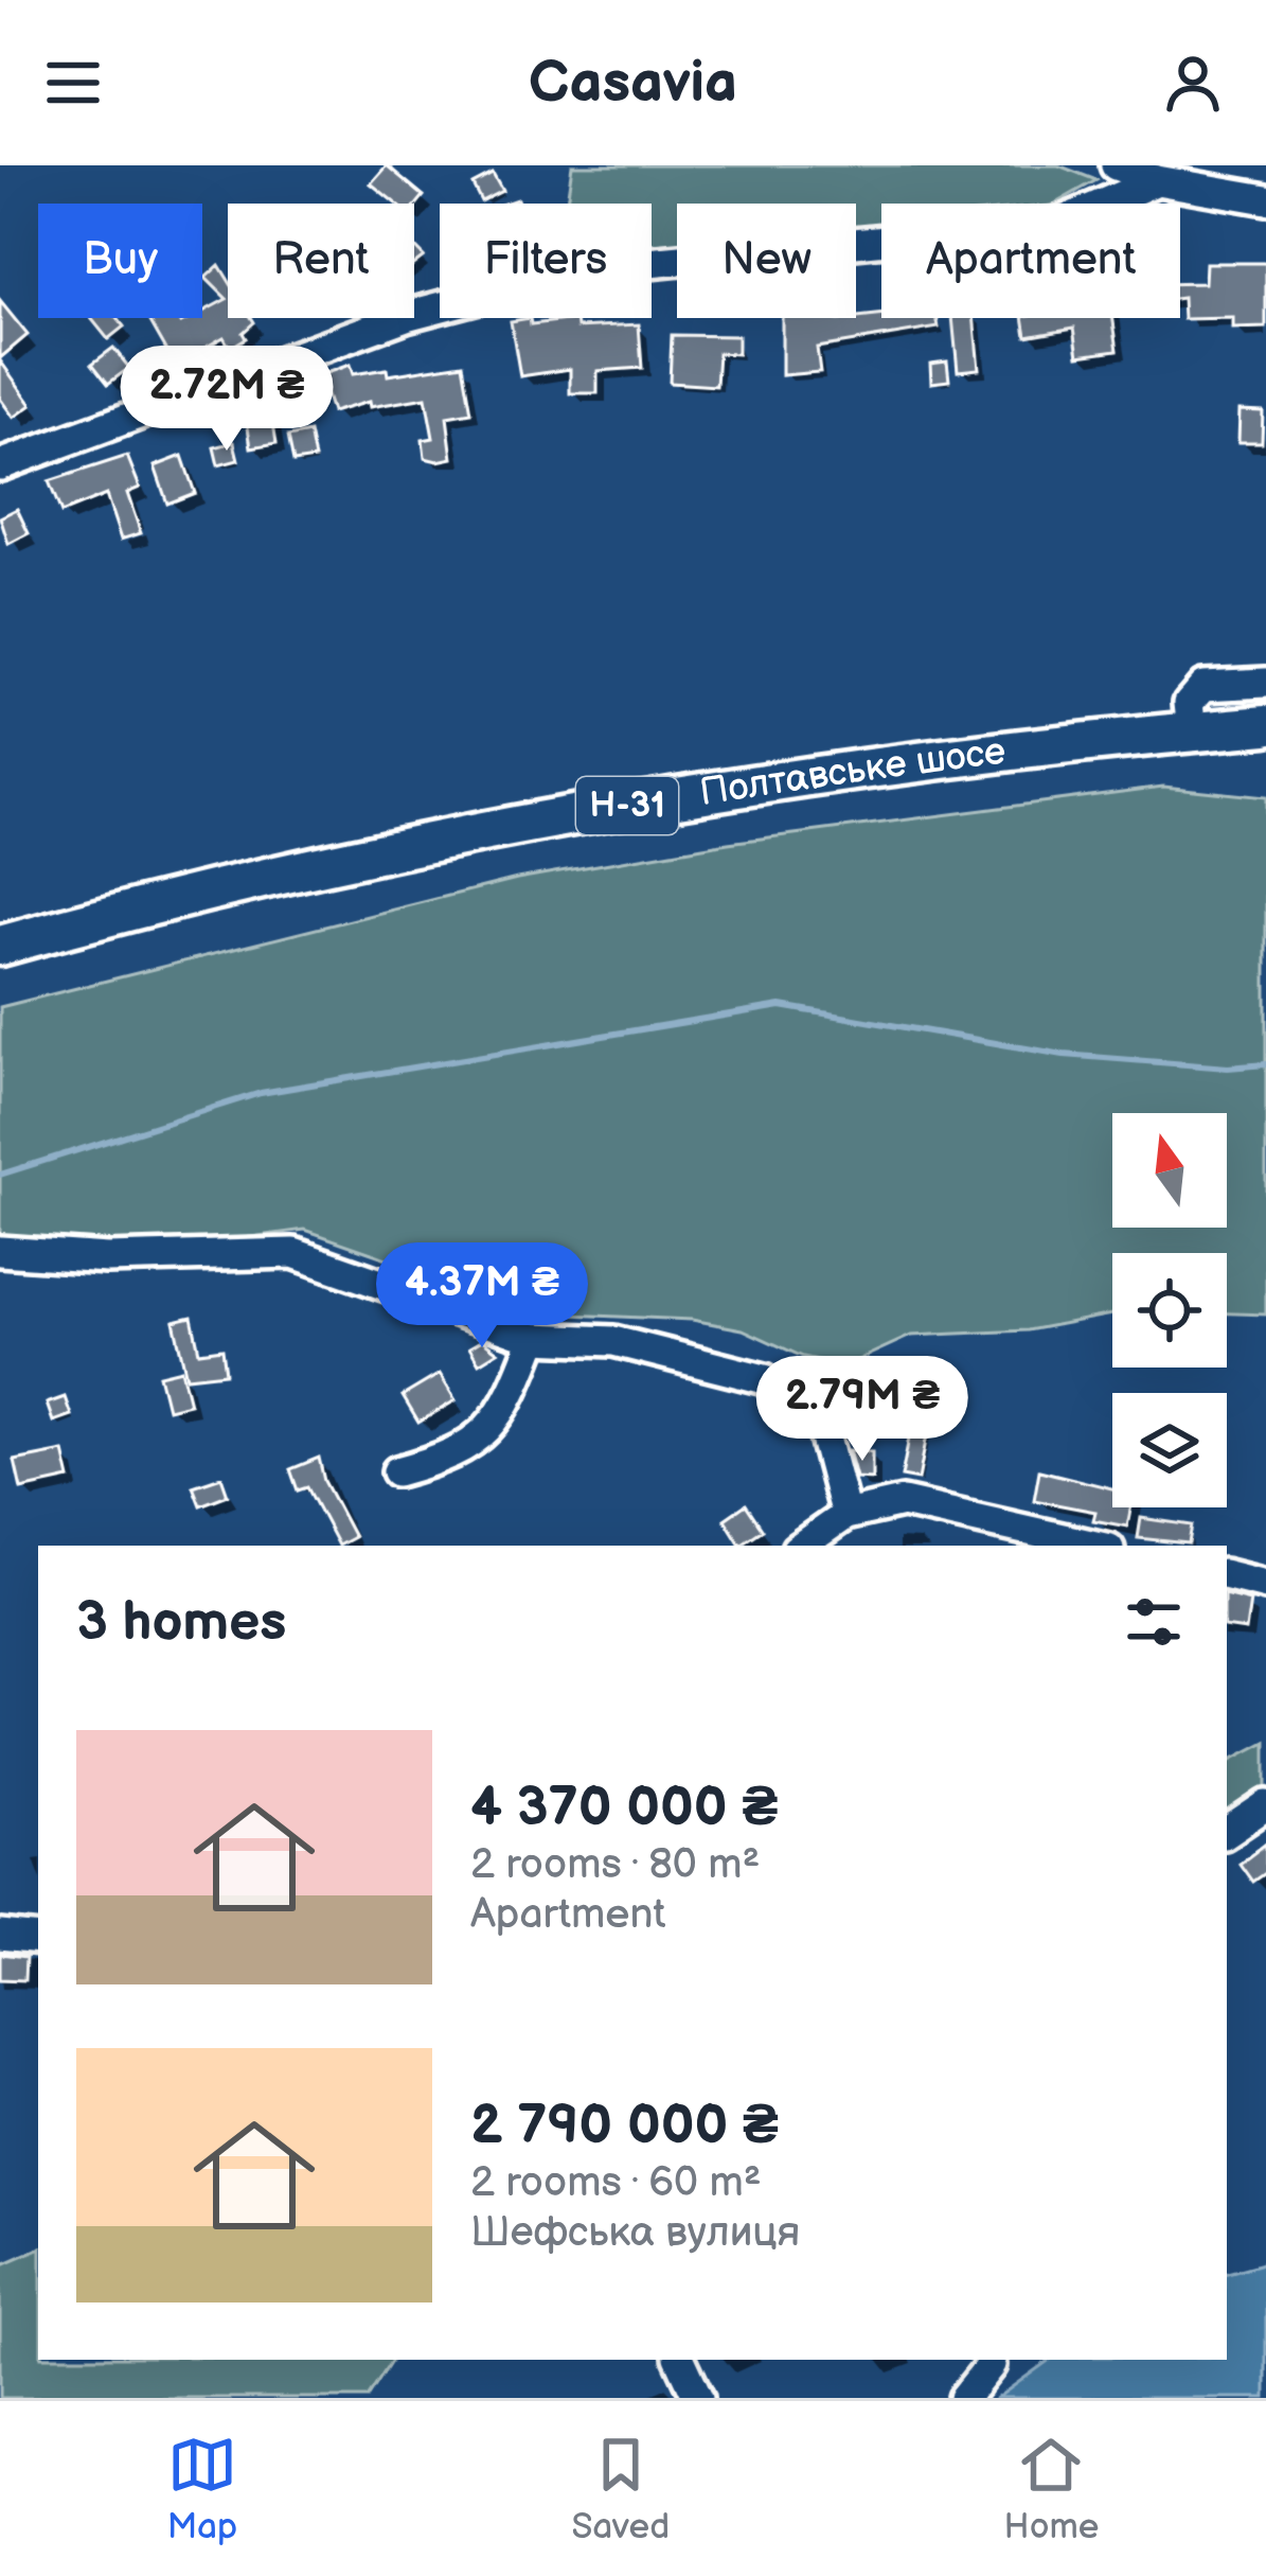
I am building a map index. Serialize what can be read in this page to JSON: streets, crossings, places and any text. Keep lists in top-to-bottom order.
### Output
{
  "streets": {
    "main road": ["Полтавське шосе", "Н-31"]
  },
  "north": "top",
  "page": {
    "header": "Casavia",
    "chip": [
      "Buy",
      "Rent",
      "Filters",
      "New",
      "Apartment"
    ],
    "price": ["2.72M ₴", "4.37M ₴", "2.79M ₴"],
    "heading": "3 homes",
    "list": [
      {
        "name": "4 370 000 ₴",
        "note": "2 rooms · 80 m² · Apartment"
      },
      {
        "name": "2 790 000 ₴",
        "note": "2 rooms · 60 m² · Шефська вулиця"
      }
    ],
    "tabs": ["Map", "Saved", "Home"]
  }
}
